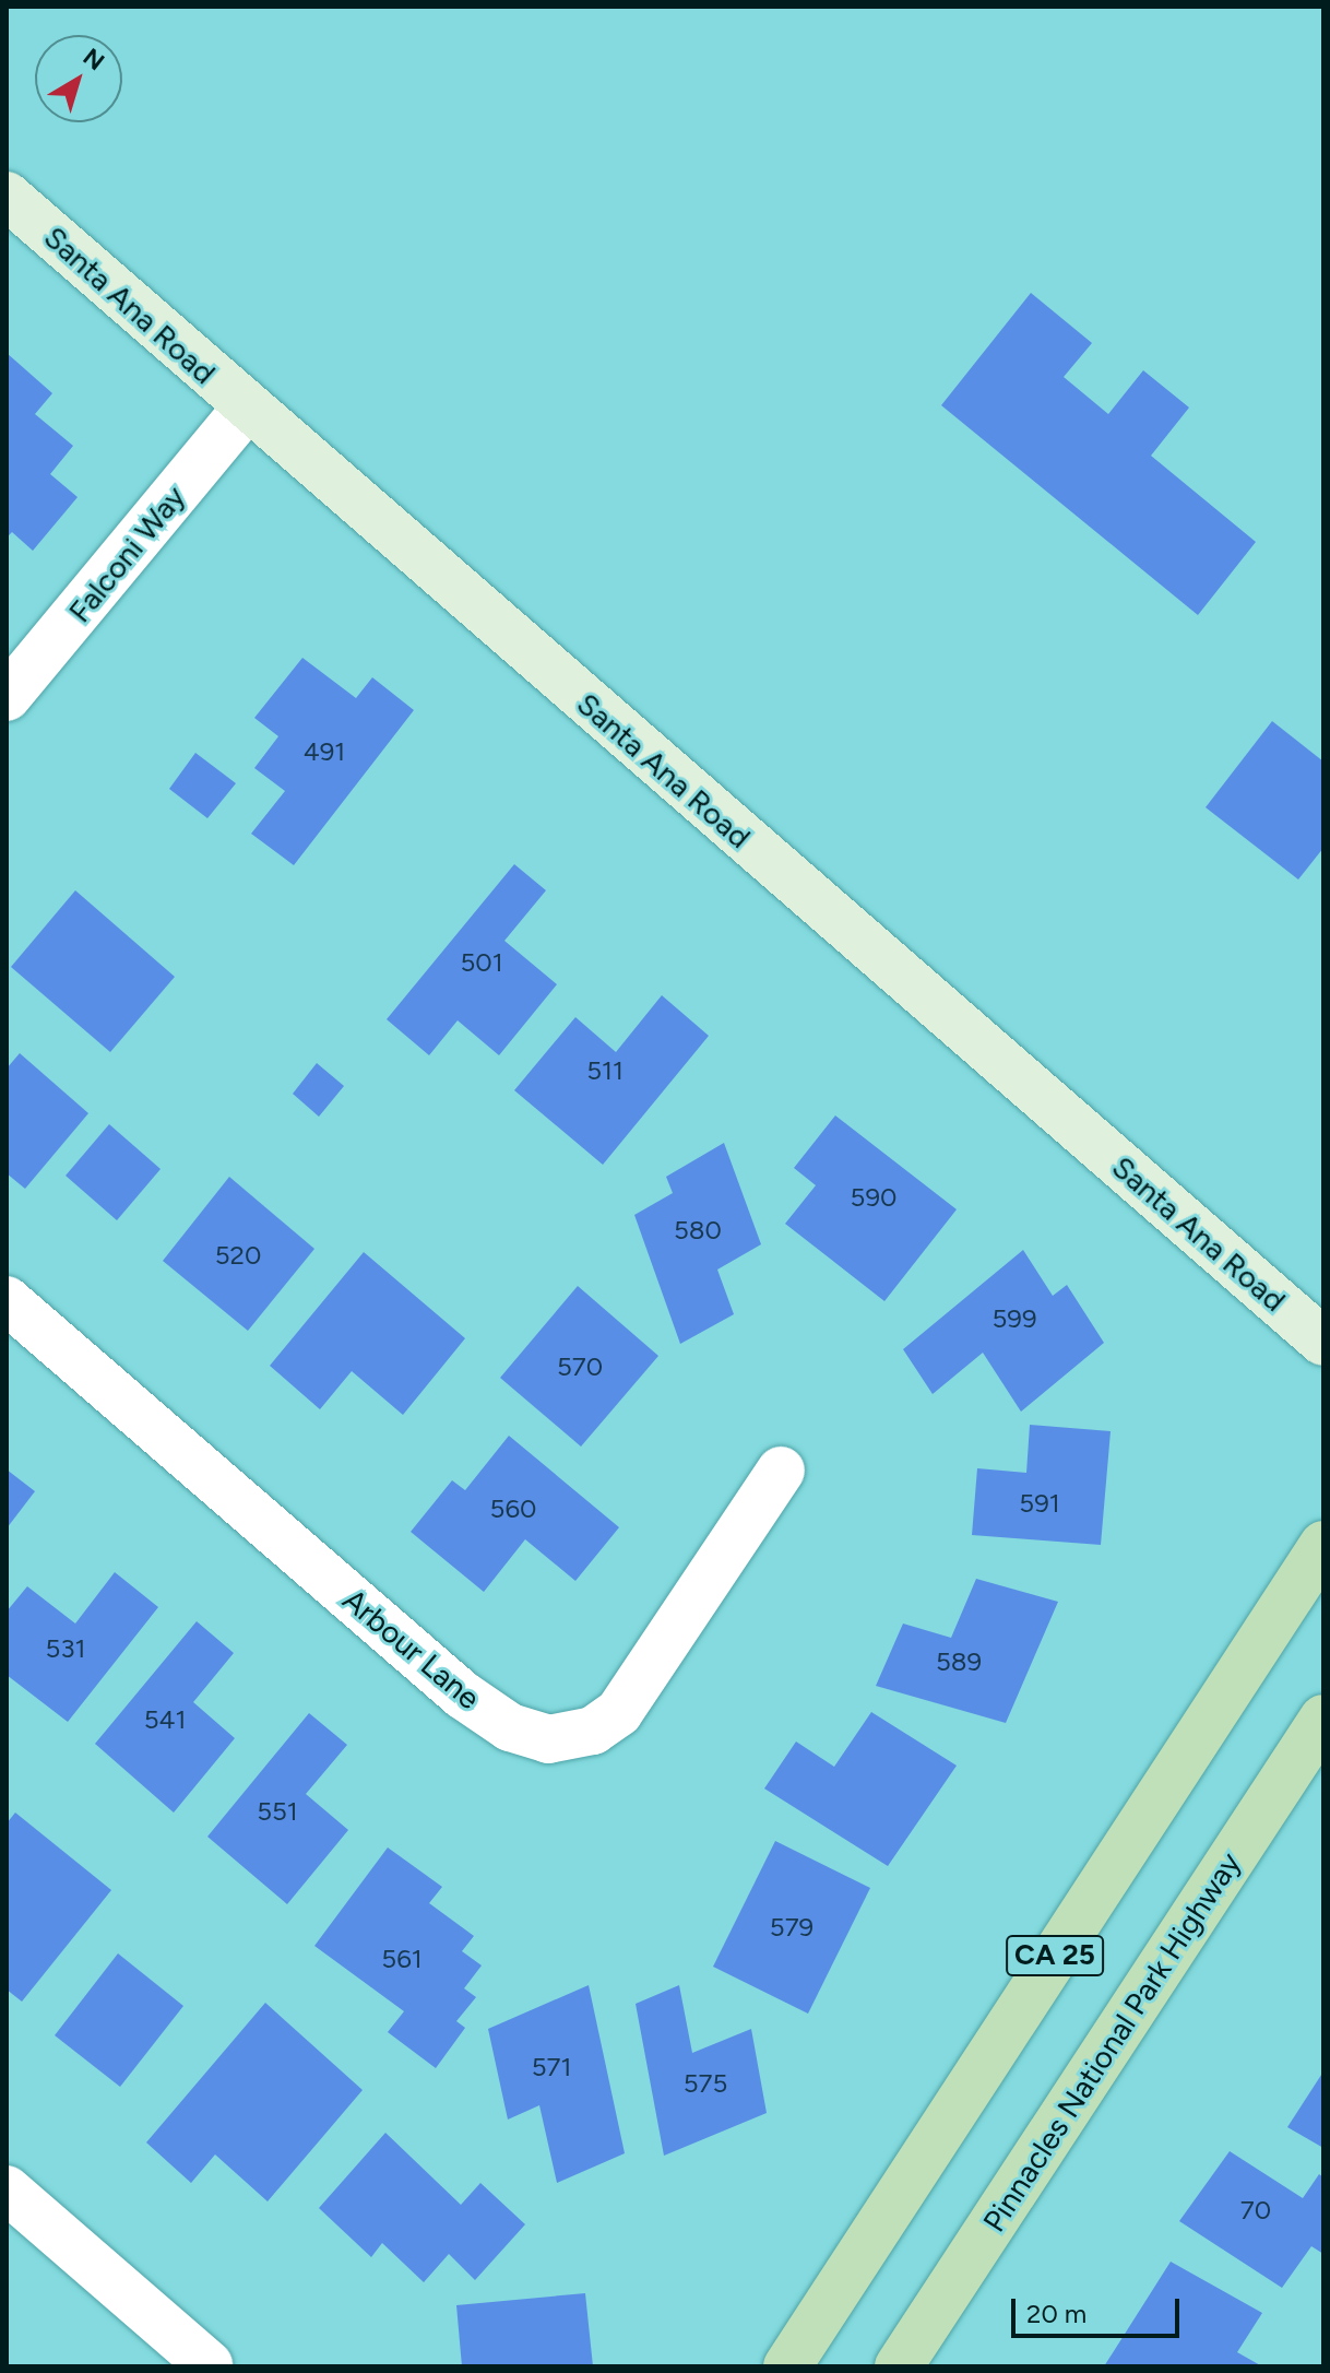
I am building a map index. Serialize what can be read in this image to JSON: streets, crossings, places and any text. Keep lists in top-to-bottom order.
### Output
{
  "streets": {
    "main road": ["CA 25", "Pinnacles National Park Highway"],
    "street": ["Santa Ana Road", "Falconi Way", "Arbour Lane"]
  },
  "crossings": [
    ["Santa Ana Road", "Falconi Way"]
  ],
  "house_numbers": [
    "491",
    "501",
    "511",
    "590",
    "580",
    "520",
    "599",
    "570",
    "591",
    "560",
    "531",
    "589",
    "541",
    "551",
    "579",
    "561",
    "571",
    "575",
    "70"
  ],
  "scale_bar": "20 m",
  "north": "top right"
}
